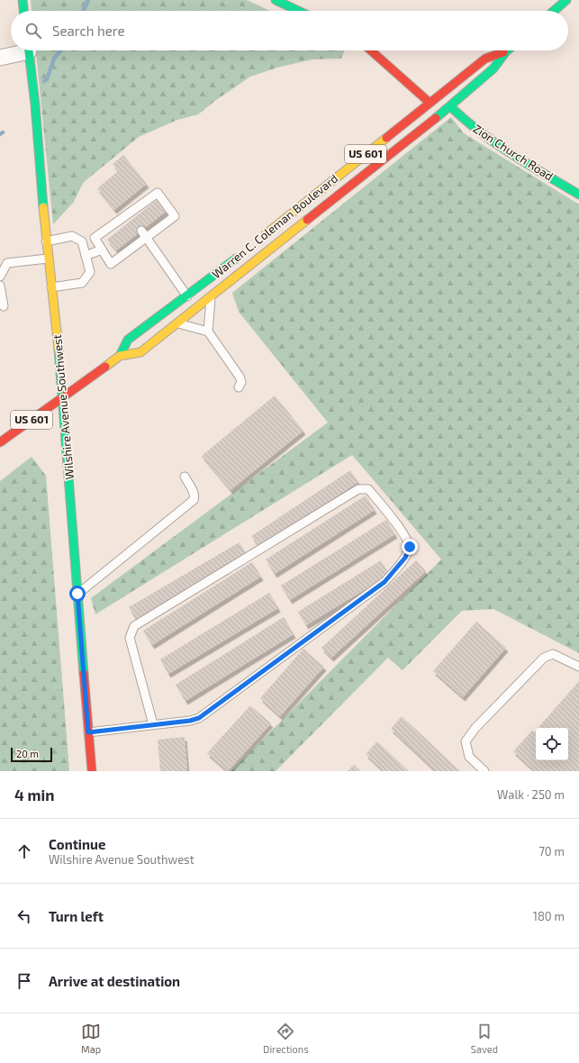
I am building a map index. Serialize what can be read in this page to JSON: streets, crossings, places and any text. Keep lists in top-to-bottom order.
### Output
{
  "streets": {
    "main road": [
      "Zion Church Road",
      "US 601",
      "Warren C. Coleman Boulevard",
      "Wilshire Avenue Southwest"
    ]
  },
  "crossings": [
    ["Zion Church Road", "Warren C. Coleman Boulevard"],
    ["Warren C. Coleman Boulevard", "Wilshire Avenue Southwest"]
  ],
  "scale_bar": "20 m",
  "page": {
    "search": "Search here",
    "scale": "20 m",
    "heading": ["4 min", "Walk · 250 m"],
    "list": [
      ["Continue", "Wilshire Avenue Southwest", "70 m"],
      ["Turn left", "180 m"],
      "Arrive at destination"
    ],
    "nav": ["Map", "Directions", "Saved"]
  }
}
